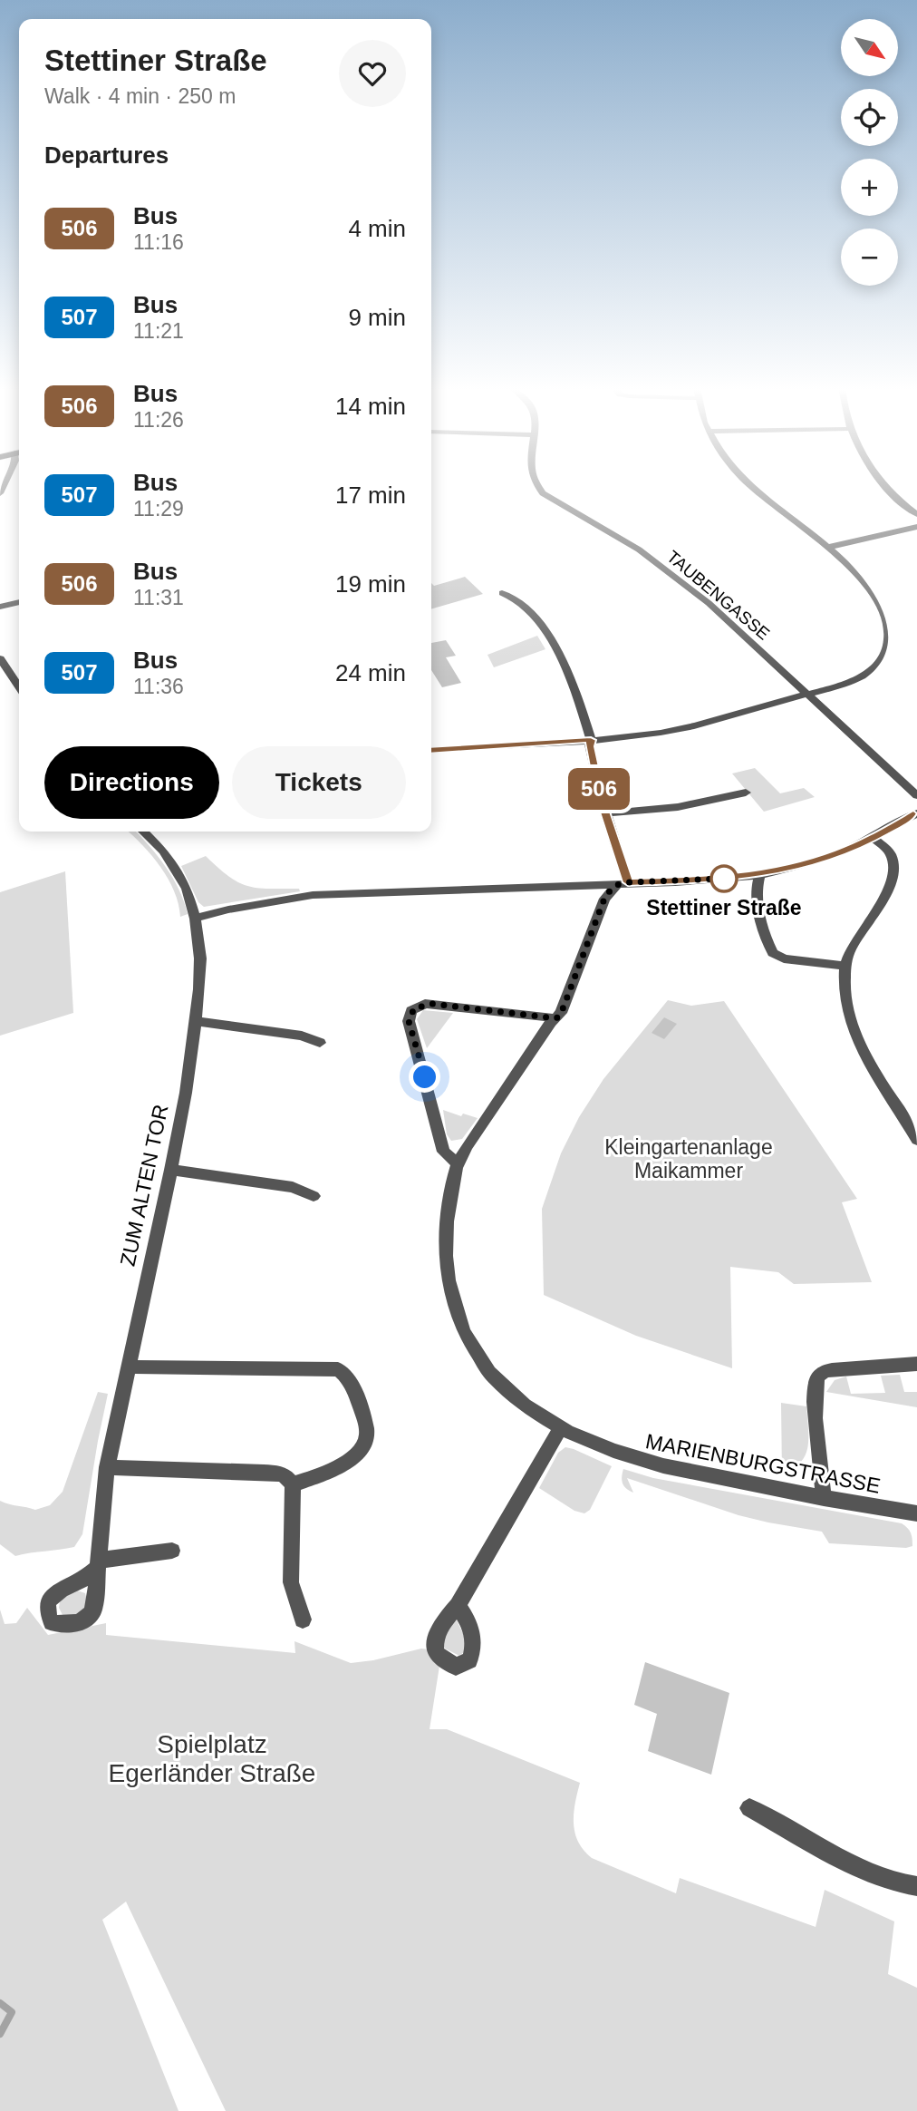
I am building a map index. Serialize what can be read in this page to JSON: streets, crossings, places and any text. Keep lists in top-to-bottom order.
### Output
{
  "streets": {
    "street": ["TAUBENGASSE", "ZUM ALTEN TOR", "MARIENBURGSTRASSE"]
  },
  "parks": ["Kleingartenanlage Maikammer", "Spielplatz Egerländer Straße"],
  "places": ["Stettiner Straße"],
  "lines": ["bus line 506"],
  "north": "bottom right",
  "page": {
    "on_map": "506",
    "map_buttons": ["+", "−"],
    "heading": [
      ["Stettiner Straße", "Walk · 4 min · 250 m"],
      "Departures"
    ],
    "list": [
      {
        "mark": "506",
        "name": "Bus",
        "note": "11:16",
        "value": "4 min"
      },
      {
        "mark": "507",
        "name": "Bus",
        "note": "11:21",
        "value": "9 min"
      },
      {
        "mark": "506",
        "name": "Bus",
        "note": "11:26",
        "value": "14 min"
      },
      {
        "mark": "507",
        "name": "Bus",
        "note": "11:29",
        "value": "17 min"
      },
      {
        "mark": "506",
        "name": "Bus",
        "note": "11:31",
        "value": "19 min"
      },
      {
        "mark": "507",
        "name": "Bus",
        "note": "11:36",
        "value": "24 min"
      }
    ],
    "buttons": ["Directions", "Tickets"]
  }
}
